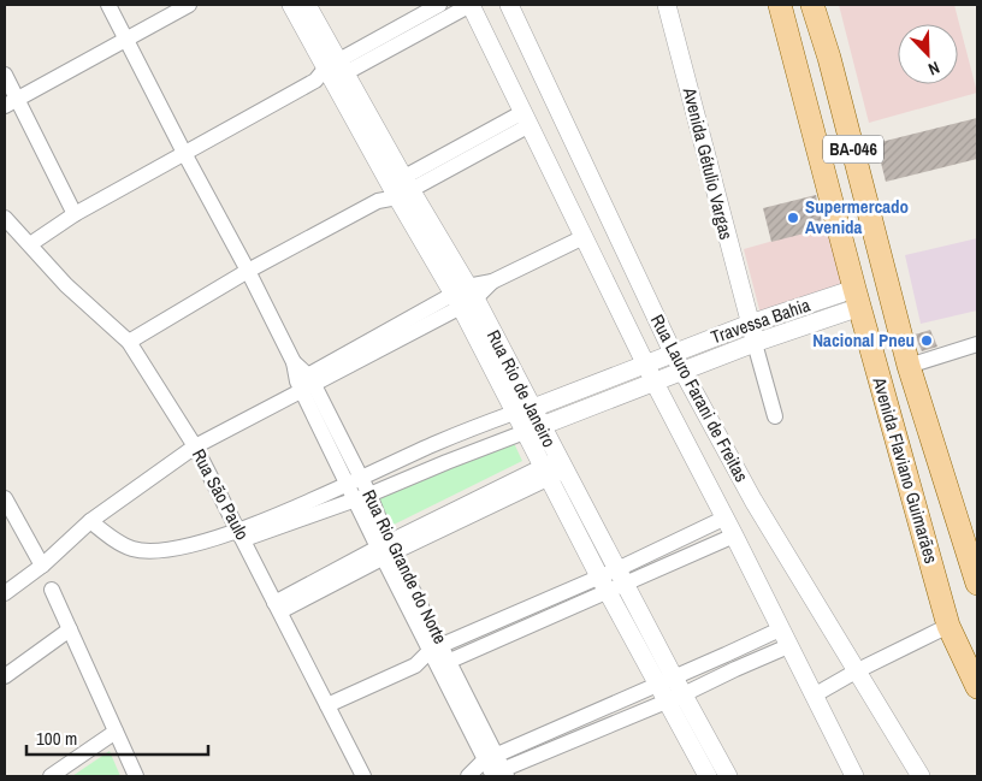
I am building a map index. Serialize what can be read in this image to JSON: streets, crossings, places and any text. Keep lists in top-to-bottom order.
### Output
{
  "streets": {
    "main road": ["BA-046", "Avenida Flaviano Guimarães"],
    "street": [
      "Avenida Gétulio Vargas",
      "Travessa Bahia",
      "Rua Rio de Janeiro",
      "Rua Lauro Farani de Freitas",
      "Rua São Paulo",
      "Rua Rio Grande do Norte"
    ]
  },
  "crossings": [
    ["Avenida Gétulio Vargas", "Travessa Bahia"],
    ["Travessa Bahia", "Rua Rio de Janeiro"],
    ["Travessa Bahia", "Rua Lauro Farani de Freitas"],
    ["Travessa Bahia", "Avenida Flaviano Guimarães"]
  ],
  "places": ["Supermercado Avenida", "Nacional Pneu"],
  "scale_bar": "100 m",
  "north": "bottom right"
}
